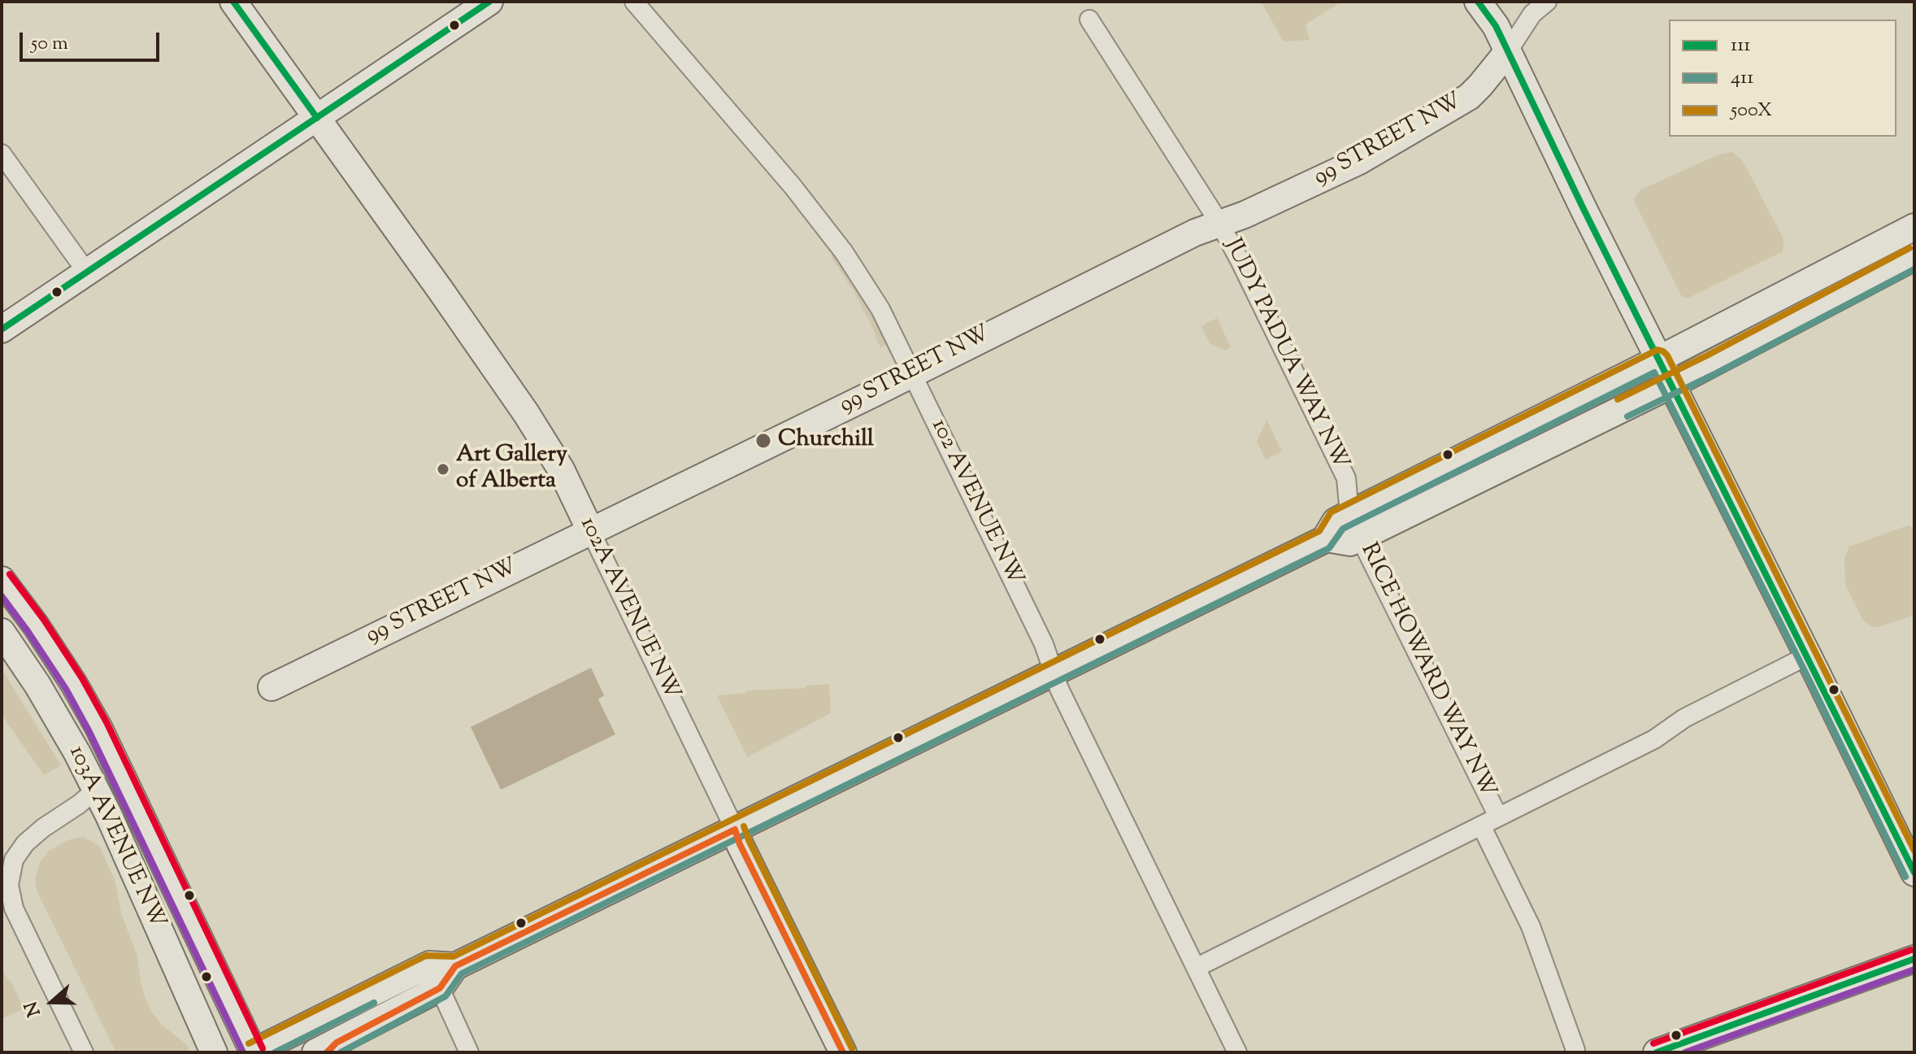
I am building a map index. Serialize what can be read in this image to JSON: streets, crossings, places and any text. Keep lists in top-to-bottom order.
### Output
{
  "streets": {
    "main road": ["99 STREET NW", "102A AVENUE NW", "103A AVENUE NW"],
    "street": ["JUDY PADUA WAY NW", "102 AVENUE NW", "RICE HOWARD WAY NW"]
  },
  "crossings": [
    ["99 STREET NW", "JUDY PADUA WAY NW"],
    ["99 STREET NW", "102 AVENUE NW"],
    ["99 STREET NW", "102A AVENUE NW"],
    ["JUDY PADUA WAY NW", "RICE HOWARD WAY NW"],
    ["102 AVENUE NW", "RICE HOWARD WAY NW"]
  ],
  "places": ["Churchill", "Art Gallery of Alberta"],
  "lines": ["transit line 111", "transit line 500X", "transit line 411"],
  "legend": ["111", "411", "500X"],
  "scale_bar": "50 m",
  "north": "left"
}
